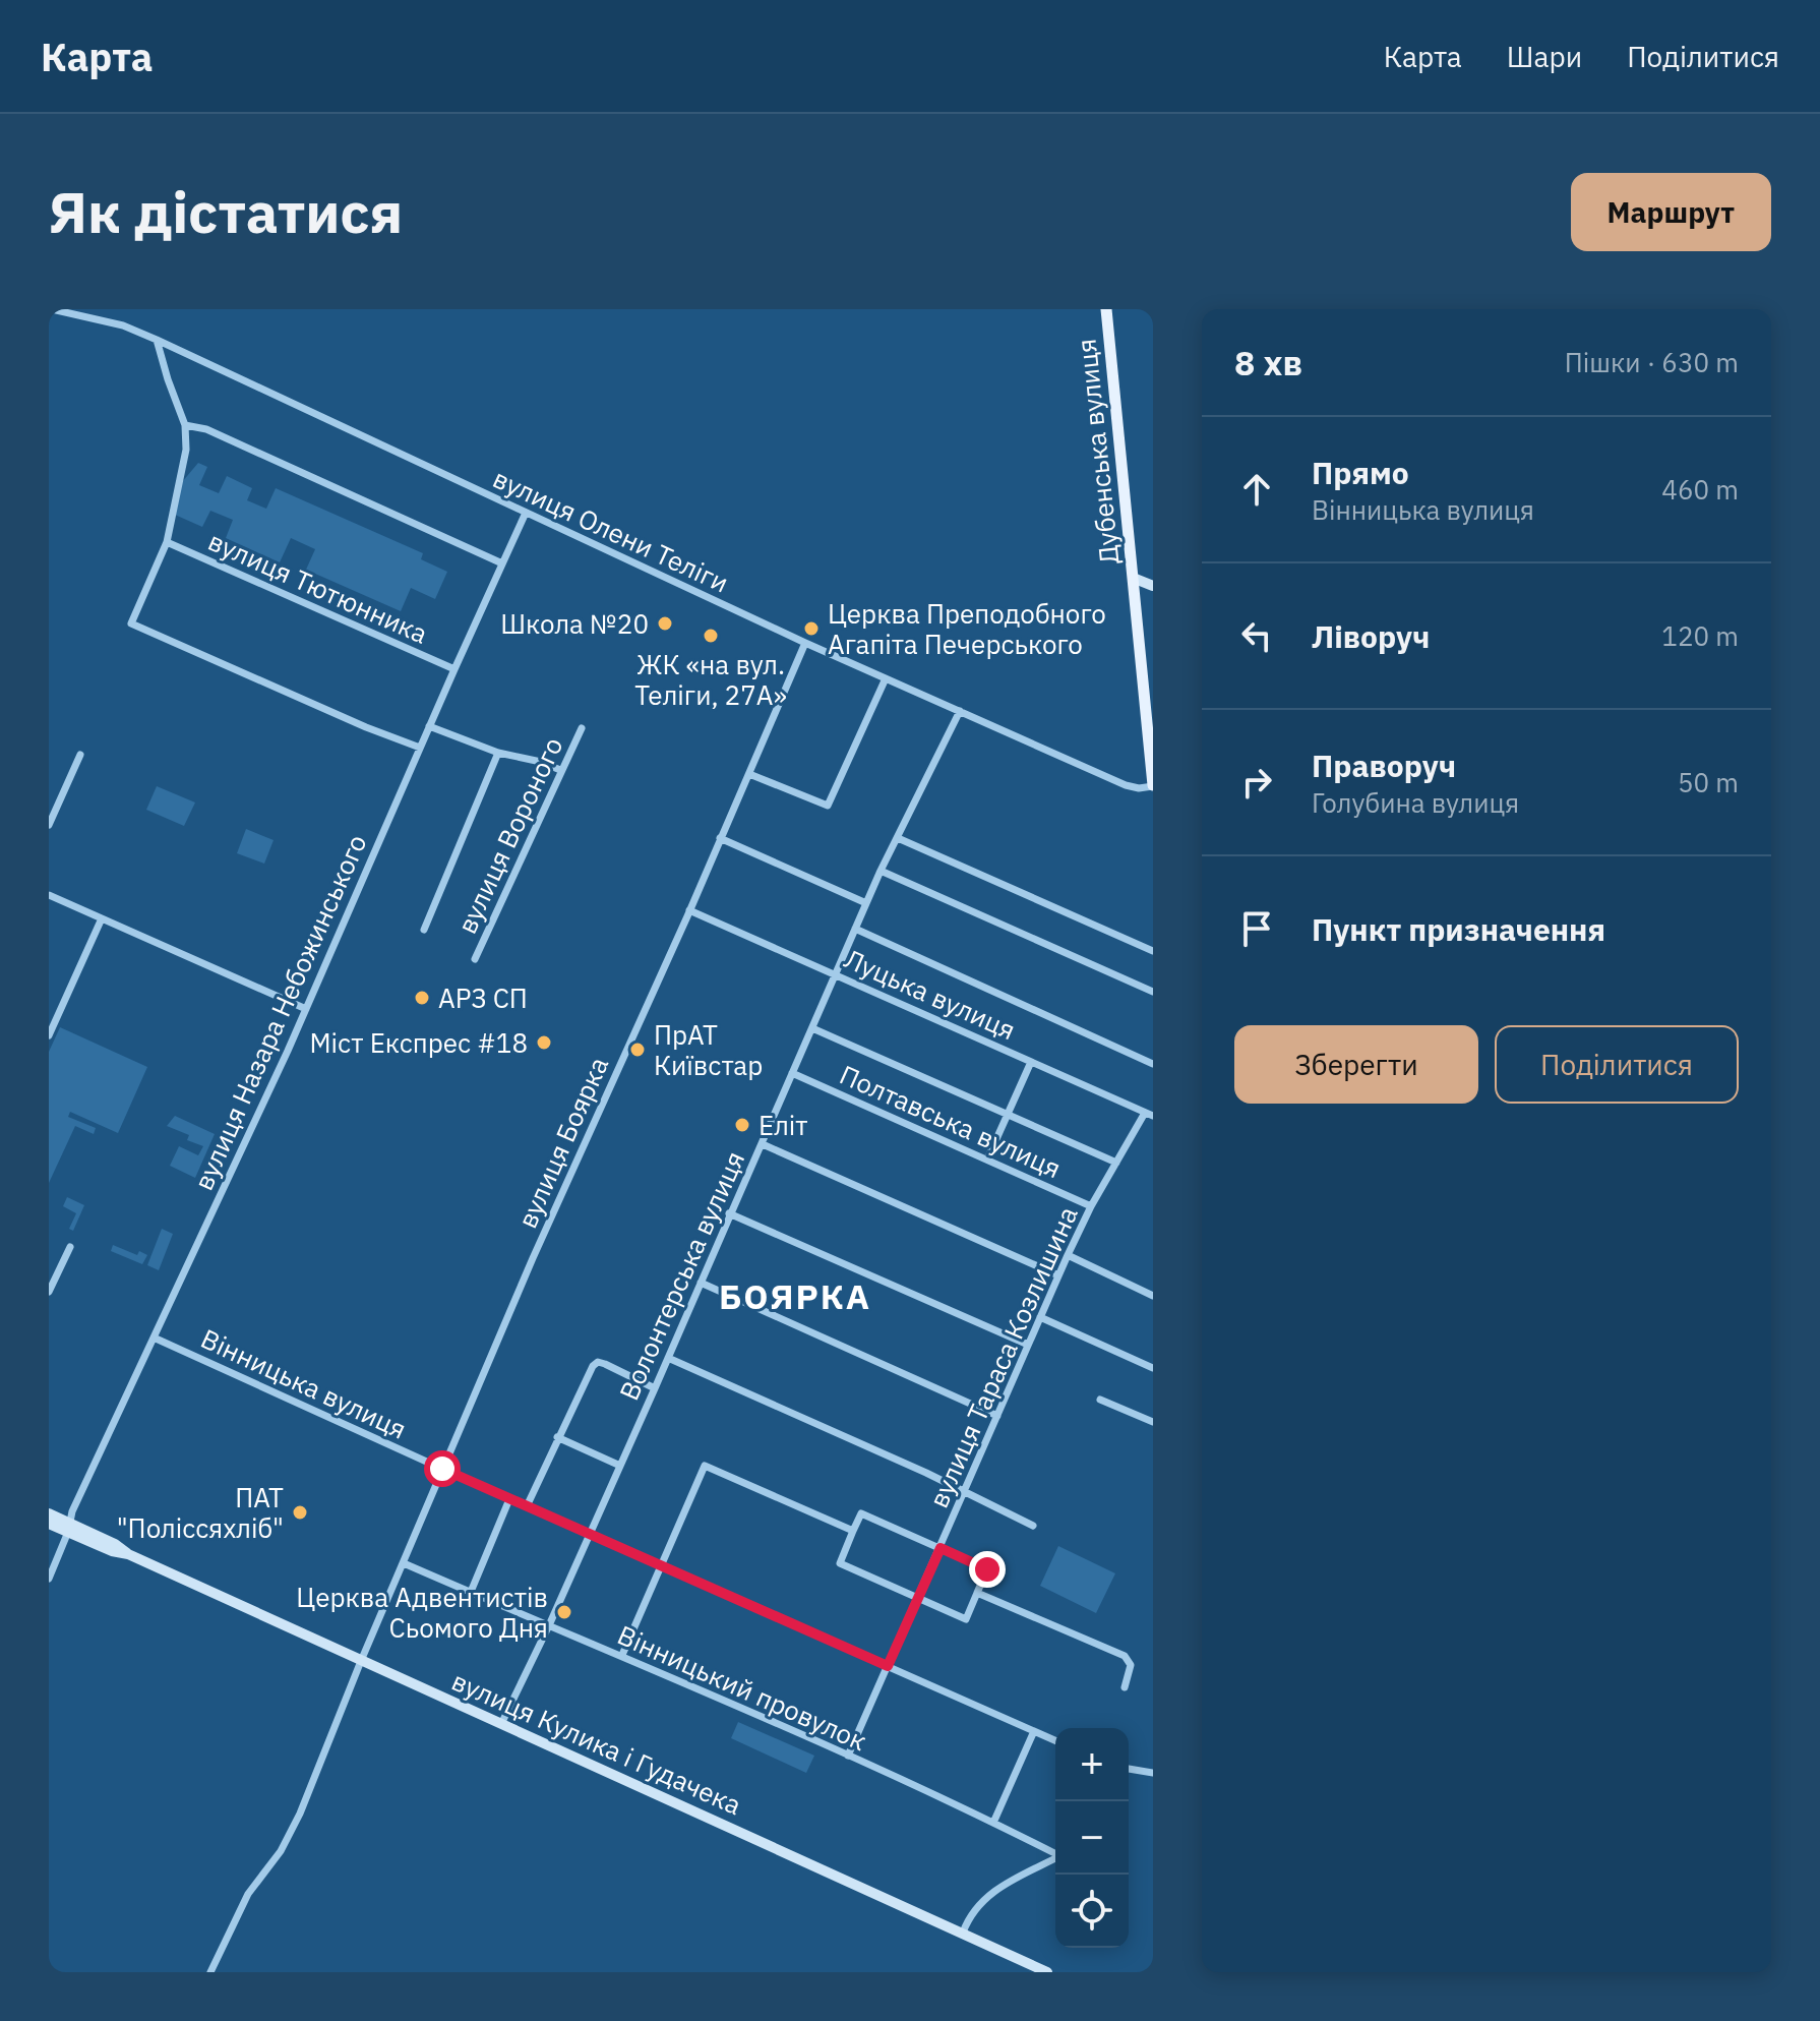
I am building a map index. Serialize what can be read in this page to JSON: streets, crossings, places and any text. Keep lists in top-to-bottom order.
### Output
{
  "streets": {
    "main road": ["Дубенська вулиця", "вулиця Кулика і Гудачека"],
    "street": [
      "вулиця Олени Теліги",
      "вулиця Тютюнника",
      "вулиця Вороного",
      "Луцька вулиця",
      "вулиця Назара Небожинського",
      "Полтавська вулиця",
      "вулиця Боярка",
      "Волонтерська вулиця",
      "вулиця Тараса Козлишина",
      "Вінницька вулиця",
      "Вінницький провулок"
    ]
  },
  "crossings": [
    ["Дубенська вулиця", "вулиця Олени Теліги"],
    ["вулиця Олени Теліги", "вулиця Назара Небожинського"],
    ["вулиця Олени Теліги", "вулиця Боярка"],
    ["вулиця Олени Теліги", "Волонтерська вулиця"],
    ["вулиця Тютюнника", "вулиця Назара Небожинського"],
    ["Луцька вулиця", "вулиця Боярка"],
    ["Луцька вулиця", "Волонтерська вулиця"],
    ["Луцька вулиця", "вулиця Тараса Козлишина"],
    ["вулиця Назара Небожинського", "Вінницька вулиця"],
    ["вулиця Назара Небожинського", "вулиця Кулика і Гудачека"],
    ["Полтавська вулиця", "Волонтерська вулиця"],
    ["Полтавська вулиця", "вулиця Тараса Козлишина"],
    ["вулиця Боярка", "Вінницька вулиця"],
    ["вулиця Боярка", "Вінницький провулок"],
    ["вулиця Боярка", "вулиця Кулика і Гудачека"],
    ["Волонтерська вулиця", "Вінницька вулиця"],
    ["Волонтерська вулиця", "Вінницький провулок"],
    ["Волонтерська вулиця", "вулиця Кулика і Гудачека"],
    ["вулиця Тараса Козлишина", "Вінницька вулиця"],
    ["вулиця Тараса Козлишина", "Вінницький провулок"]
  ],
  "districts": ["БОЯРКА"],
  "places": [
    "Школа №20",
    "Церква Преподобного Агапіта Печерського",
    "ЖК «на вул. Теліги, 27А»",
    "АРЗ СП",
    "Міст Експрес #18",
    "ПрАТ Київстар",
    "Еліт",
    "ПАТ \"Поліссяхліб\"",
    "Церква Адвентистів Сьомого Дня"
  ],
  "page": {
    "header": "Карта",
    "nav": ["Карта", "Шари", "Поділитися"],
    "buttons": [
      "Маршрут",
      ["Зберегти", "Поділитися"]
    ],
    "title": "Як дістатися",
    "heading": ["8 хв", "Пішки · 630 m"],
    "list": [
      ["Прямо", "Вінницька вулиця", "460 m"],
      ["Ліворуч", "120 m"],
      ["Праворуч", "Голубина вулиця", "50 m"],
      "Пункт призначення"
    ],
    "map_buttons": ["+", "−"]
  }
}
